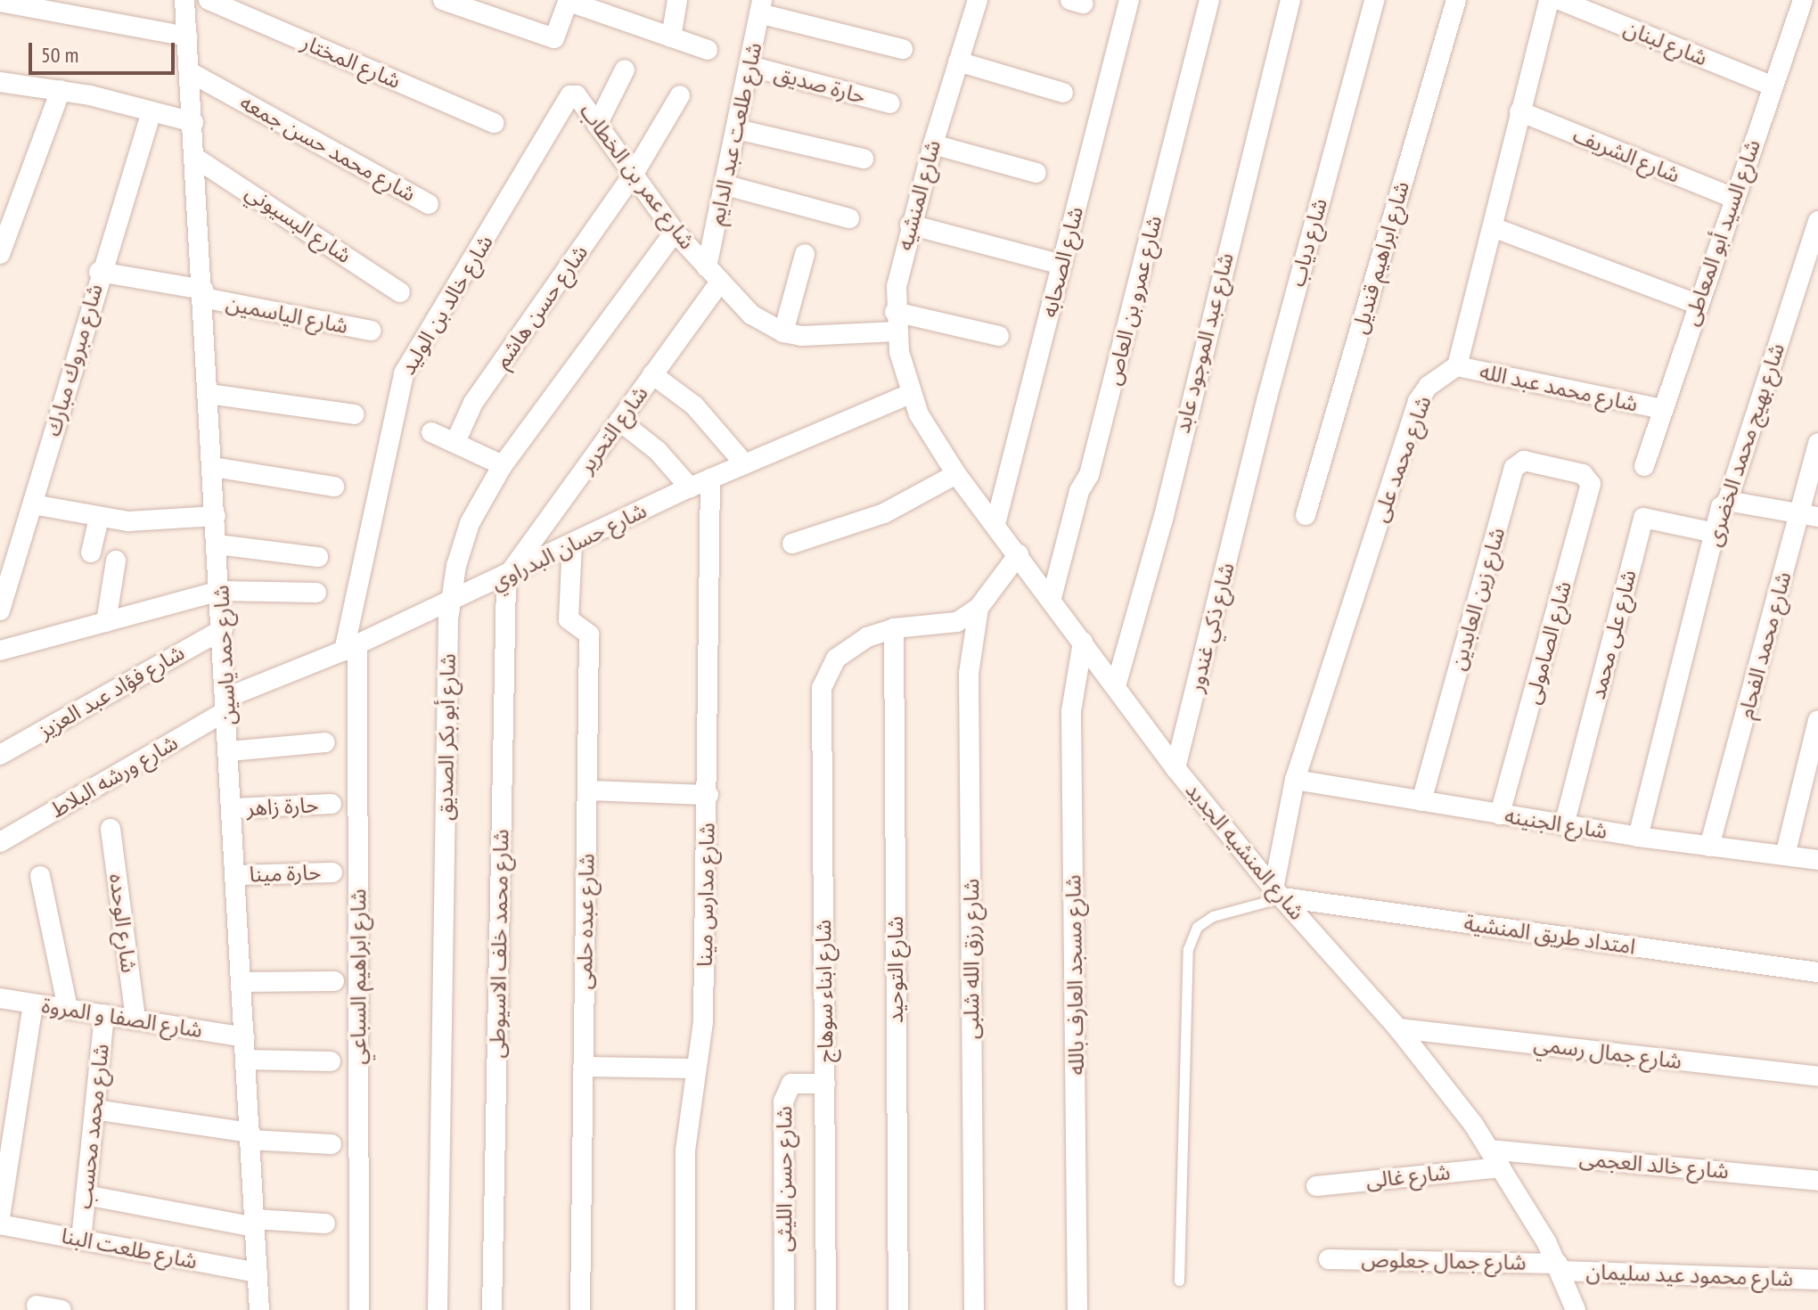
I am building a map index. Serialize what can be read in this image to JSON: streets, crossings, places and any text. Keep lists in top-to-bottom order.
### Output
{
  "streets": {
    "street": [
      "شارع لبنان",
      "شارع المختار",
      "حارة صديق",
      "شارع طلعت عبد الدايم",
      "شارع محمد حسن جمعه",
      "شارع الشريف",
      "شارع عمر بن الخطاب",
      "شارع المنشيه",
      "شارع البسيوني",
      "شارع السيد أبو المعاطى",
      "شارع دياب",
      "شارع ابراهيم قنديل",
      "شارع الصحابه",
      "شارع عمرو بن العاص",
      "شارع خالد بن الوليد",
      "شارع حسن هاشم",
      "شارع الياسمين",
      "شارع عبد الموجود عابد",
      "شارع مبروك مبارك",
      "شارع محمد عبد الله",
      "شارع التحرير",
      "شارع بهيج محمد الخضرى",
      "شارع محمد على",
      "شارع حسان البدراوي",
      "شارع زين العابدين",
      "شارع ذكي غندور",
      "شارع على محمد",
      "شارع الصامولى",
      "شارع محمد الفحام",
      "شارع حمد ياسين",
      "شارع فؤاد عبد العزيز",
      "شارع أبو بكر الصديق",
      "شارع ورشه البلاط",
      "حارة زاهر",
      "شارع الجنينه",
      "شارع المنشيه الجديد",
      "حارة مينا",
      "شارع مدارس مينا",
      "شارع عبده حلمى",
      "شارع الوحده",
      "امتداد طريق المنشية",
      "شارع محمد خلف الاسيوطى",
      "شارع رزق الله شلبى",
      "شارع التوحيد",
      "شارع مسجد العارف بالله",
      "شارع ابراهيم السباعي",
      "شارع ابناء سوهاج",
      "شارع الصفا و المروة",
      "شارع جمال رسمي",
      "شارع محمد محسب",
      "شارع خالد العجمى",
      "شارع غالى",
      "شارع حسن الليثى",
      "شارع طلعت البنا",
      "شارع جمال جعلوص",
      "شارع محمود عيد سليمان"
    ]
  },
  "crossings": [
    ["شارع لبنان", "شارع السيد أبو المعاطى"],
    ["حارة صديق", "شارع طلعت عبد الدايم"],
    ["شارع طلعت عبد الدايم", "شارع عمر بن الخطاب"],
    ["شارع طلعت عبد الدايم", "شارع التحرير"],
    ["شارع محمد حسن جمعه", "شارع حمد ياسين"],
    ["شارع الشريف", "شارع السيد أبو المعاطى"],
    ["شارع عمر بن الخطاب", "شارع خالد بن الوليد"],
    ["شارع عمر بن الخطاب", "شارع حسن هاشم"],
    ["شارع عمر بن الخطاب", "شارع التحرير"],
    ["شارع عمر بن الخطاب", "شارع أبو بكر الصديق"],
    ["شارع المنشيه", "شارع حسان البدراوي"],
    ["شارع المنشيه", "شارع المنشيه الجديد"],
    ["شارع البسيوني", "شارع حمد ياسين"],
    ["شارع السيد أبو المعاطى", "شارع محمد عبد الله"],
    ["شارع دياب", "شارع ذكي غندور"],
    ["شارع الصحابه", "شارع المنشيه الجديد"],
    ["شارع عمرو بن العاص", "شارع المنشيه الجديد"],
    ["شارع خالد بن الوليد", "شارع حسان البدراوي"],
    ["شارع خالد بن الوليد", "شارع ابراهيم السباعي"],
    ["شارع الياسمين", "شارع مبروك مبارك"],
    ["شارع الياسمين", "شارع حمد ياسين"],
    ["شارع عبد الموجود عابد", "شارع المنشيه الجديد"],
    ["شارع محمد عبد الله", "شارع محمد على"],
    ["شارع التحرير", "شارع حسان البدراوي"],
    ["شارع التحرير", "شارع محمد خلف الاسيوطى"],
    ["شارع بهيج محمد الخضرى", "شارع على محمد"],
    ["شارع بهيج محمد الخضرى", "شارع الجنينه"],
    ["شارع محمد على", "شارع الجنينه"],
    ["شارع محمد على", "شارع المنشيه الجديد"],
    ["شارع محمد على", "امتداد طريق المنشية"],
    ["شارع حسان البدراوي", "شارع حمد ياسين"],
    ["شارع حسان البدراوي", "شارع أبو بكر الصديق"],
    ["شارع حسان البدراوي", "شارع ورشه البلاط"],
    ["شارع حسان البدراوي", "شارع المنشيه الجديد"],
    ["شارع حسان البدراوي", "شارع مدارس مينا"],
    ["شارع حسان البدراوي", "شارع عبده حلمى"],
    ["شارع حسان البدراوي", "شارع محمد خلف الاسيوطى"],
    ["شارع حسان البدراوي", "شارع ابراهيم السباعي"],
    ["شارع زين العابدين", "شارع الصامولى"],
    ["شارع زين العابدين", "شارع الجنينه"],
    ["شارع ذكي غندور", "شارع المنشيه الجديد"],
    ["شارع على محمد", "شارع الجنينه"],
    ["شارع الصامولى", "شارع الجنينه"],
    ["شارع محمد الفحام", "شارع الجنينه"],
    ["شارع حمد ياسين", "شارع فؤاد عبد العزيز"],
    ["شارع حمد ياسين", "شارع ورشه البلاط"],
    ["شارع حمد ياسين", "حارة زاهر"],
    ["شارع حمد ياسين", "حارة مينا"],
    ["شارع حمد ياسين", "شارع الصفا و المروة"],
    ["شارع حمد ياسين", "شارع طلعت البنا"],
    ["شارع المنشيه الجديد", "امتداد طريق المنشية"],
    ["شارع المنشيه الجديد", "شارع مسجد العارف بالله"],
    ["شارع المنشيه الجديد", "شارع جمال رسمي"],
    ["شارع المنشيه الجديد", "شارع خالد العجمى"],
    ["شارع المنشيه الجديد", "شارع غالى"],
    ["شارع المنشيه الجديد", "شارع جمال جعلوص"],
    ["شارع المنشيه الجديد", "شارع محمود عيد سليمان"],
    ["شارع الوحده", "شارع الصفا و المروة"],
    ["شارع التوحيد", "شارع ابناء سوهاج"],
    ["شارع ابناء سوهاج", "شارع حسن الليثى"],
    ["شارع الصفا و المروة", "شارع محمد محسب"],
    ["شارع محمد محسب", "شارع طلعت البنا"],
    ["شارع جمال جعلوص", "شارع محمود عيد سليمان"]
  ],
  "scale_bar": "50 m"
}
